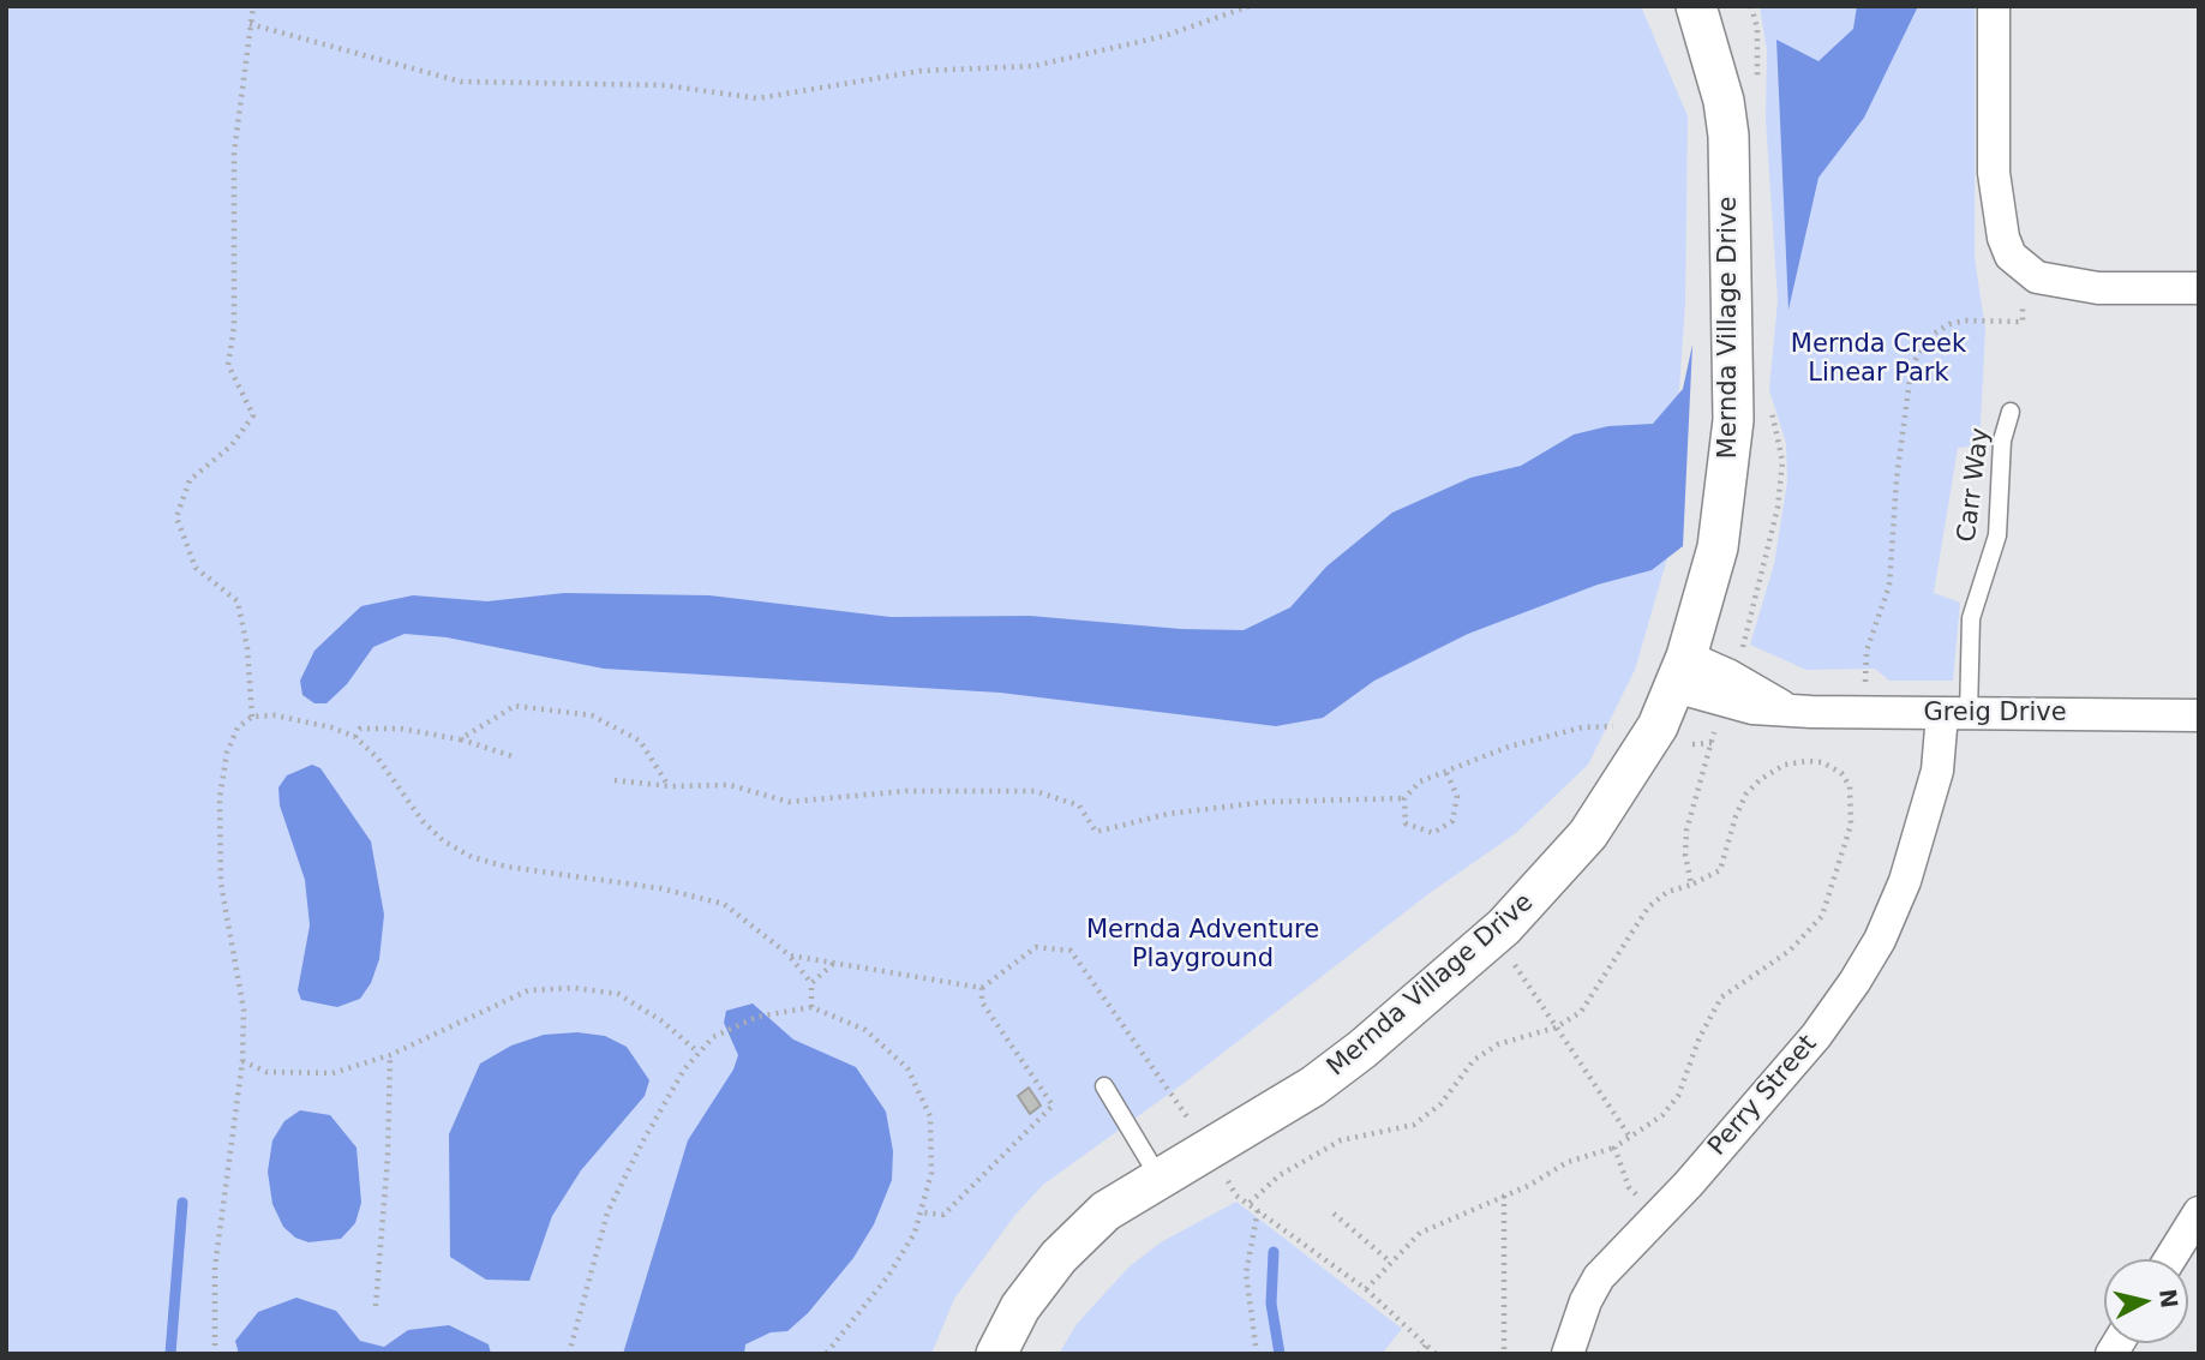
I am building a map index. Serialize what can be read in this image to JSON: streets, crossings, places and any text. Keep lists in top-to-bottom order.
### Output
{
  "streets": {
    "street": ["Mernda Village Drive", "Greig Drive", "Perry Street"],
    "lane": ["Carr Way"]
  },
  "crossings": [
    ["Mernda Village Drive", "Greig Drive"],
    ["Carr Way", "Greig Drive"],
    ["Carr Way", "Perry Street"],
    ["Greig Drive", "Perry Street"]
  ],
  "parks": ["Mernda Creek Linear Park", "Mernda Adventure Playground"],
  "north": "right"
}
